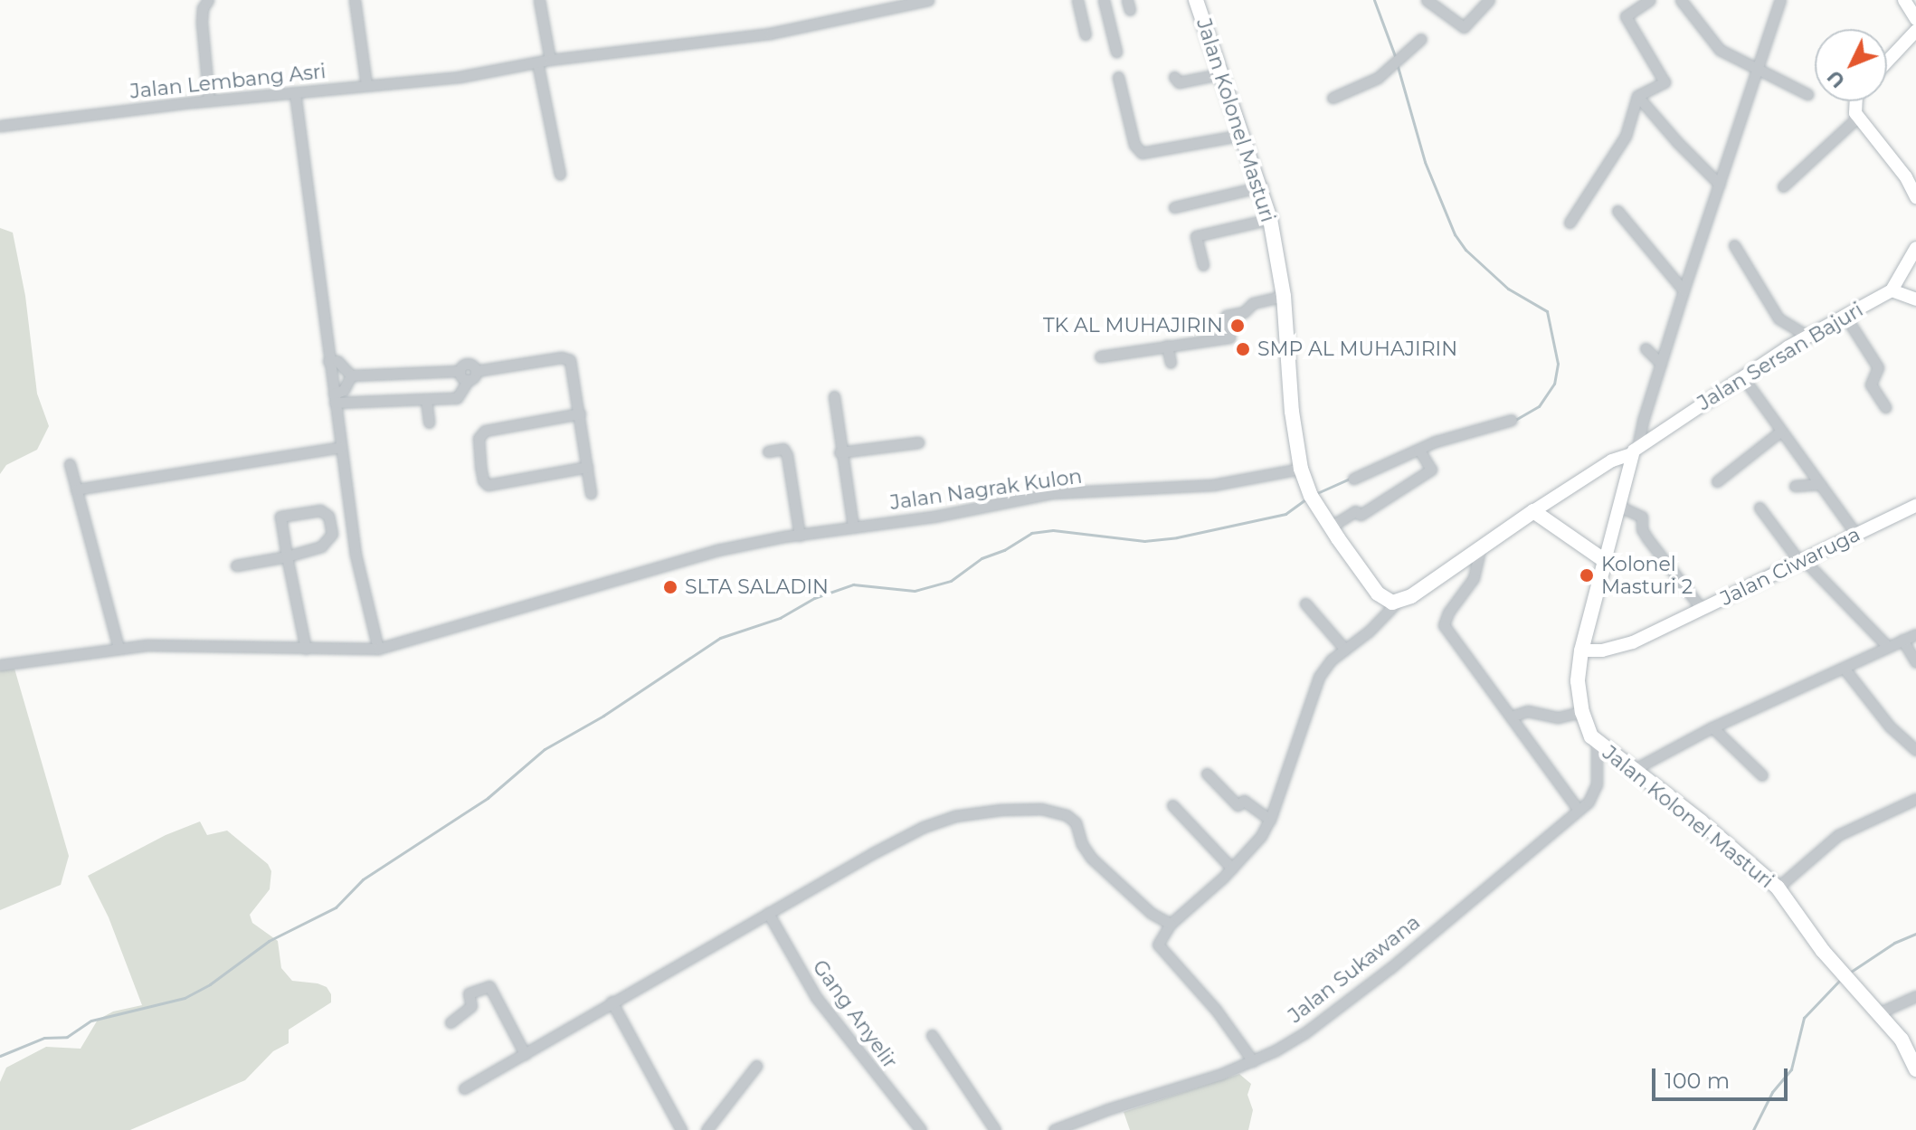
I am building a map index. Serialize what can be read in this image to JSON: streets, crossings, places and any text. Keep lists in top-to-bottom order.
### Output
{
  "streets": {
    "main road": ["Jalan Kolonel Masturi", "Jalan Sersan Bajuri", "Jalan Ciwaruga"],
    "street": [
      "Jalan Lembang Asri",
      "Jalan Nagrak Kulon",
      "Jalan Sukawana",
      "Gang Anyelir"
    ]
  },
  "crossings": [
    ["Jalan Kolonel Masturi", "Jalan Nagrak Kulon"],
    ["Jalan Kolonel Masturi", "Jalan Ciwaruga"],
    ["Jalan Kolonel Masturi", "Jalan Sukawana"]
  ],
  "places": [
    "TK AL MUHAJIRIN",
    "SMP AL MUHAJIRIN",
    "Kolonel Masturi 2",
    "SLTA SALADIN"
  ],
  "scale_bar": "100 m",
  "north": "bottom left"
}
